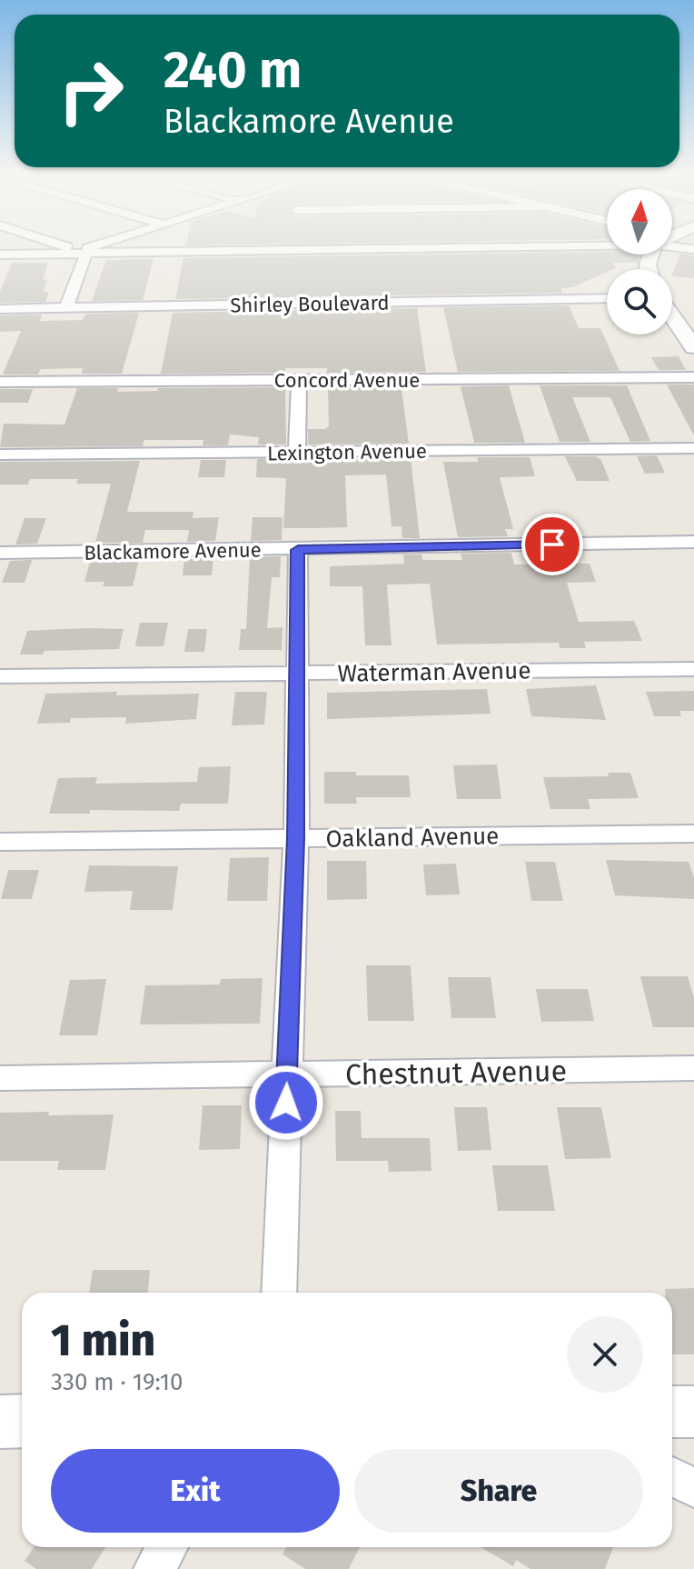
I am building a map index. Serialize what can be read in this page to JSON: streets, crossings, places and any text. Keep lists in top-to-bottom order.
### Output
{
  "streets": {
    "street": [
      "Shirley Boulevard",
      "Concord Avenue",
      "Lexington Avenue",
      "Blackamore Avenue",
      "Waterman Avenue",
      "Oakland Avenue",
      "Chestnut Avenue"
    ]
  },
  "north": "top",
  "page": {
    "turn": ["240 m", "Blackamore Avenue"],
    "heading": ["1 min", "330 m · 19:10"],
    "buttons": ["Exit", "Share"]
  }
}
